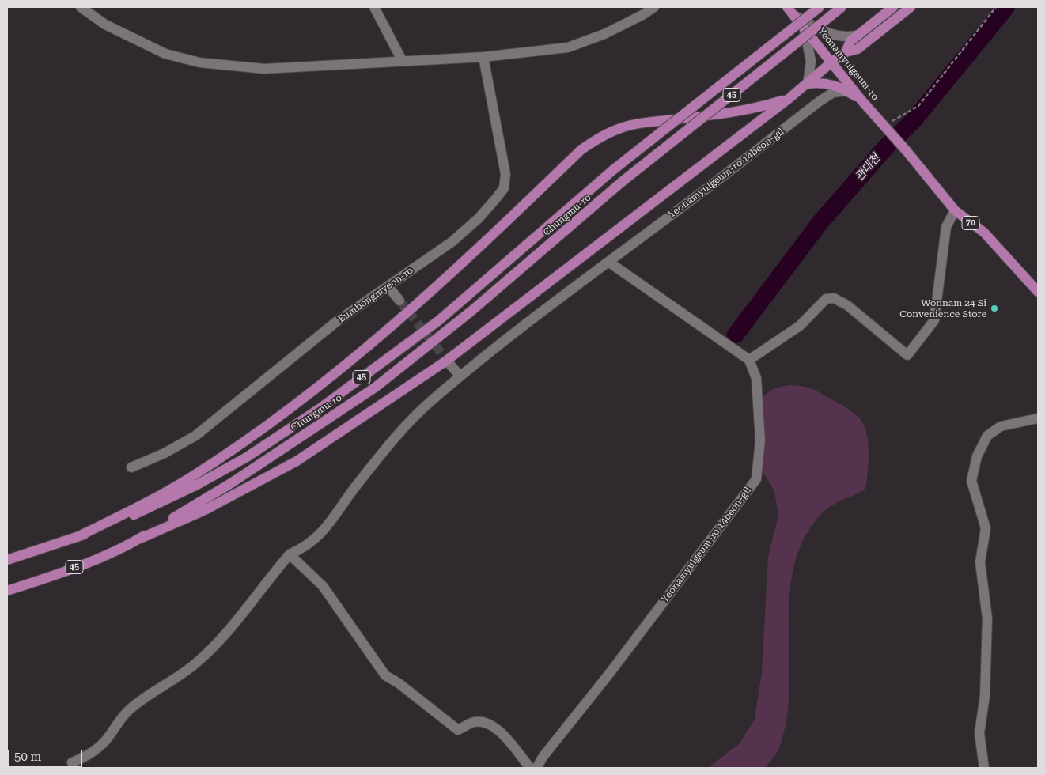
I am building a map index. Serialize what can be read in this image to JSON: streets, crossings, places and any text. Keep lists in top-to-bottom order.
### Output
{
  "streets": {
    "main road": [
      "Yeonamyulgeum-ro",
      "45",
      "Chungmu-ro",
      "70"
    ],
    "street": ["Yeonamyulgeum-ro 14beon-gil", "Eumbongmyeon-ro"]
  },
  "crossings": [
    ["Yeonamyulgeum-ro", "70"]
  ],
  "water": ["관대천"],
  "places": ["Wonnam 24 Si Convenience Store"],
  "scale_bar": "50 m"
}
